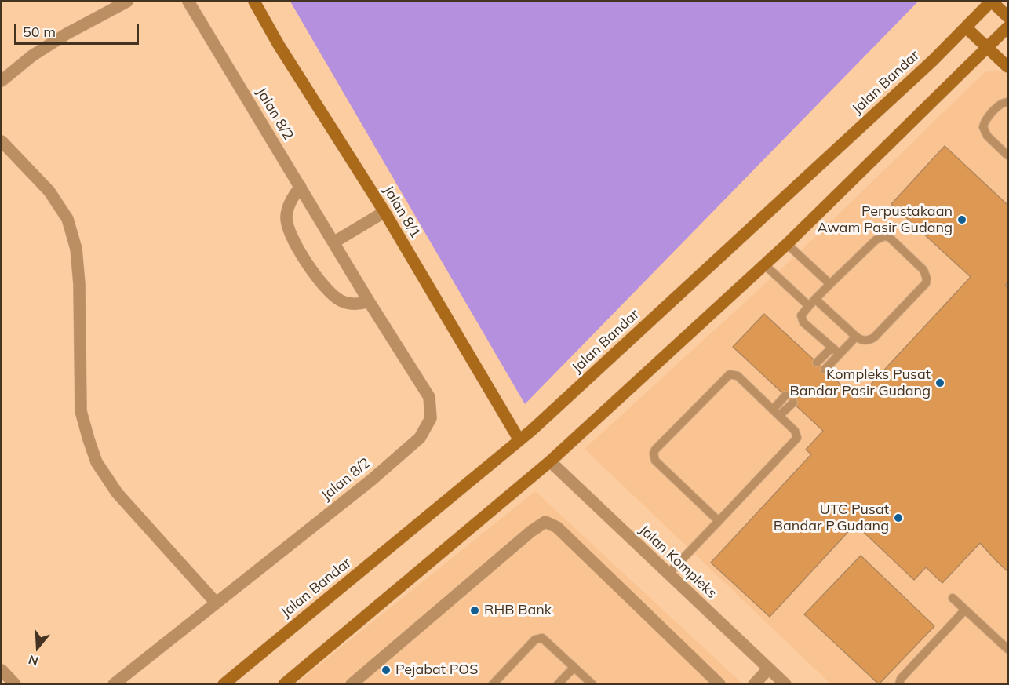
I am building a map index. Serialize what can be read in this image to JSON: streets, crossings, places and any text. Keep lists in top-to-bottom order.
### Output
{
  "streets": {
    "main road": ["Jalan Bandar", "Jalan 8/1"],
    "street": ["Jalan 8/2", "Jalan Kompleks"]
  },
  "crossings": [
    ["Jalan Bandar", "Jalan 8/1"]
  ],
  "places": [
    "Perpustakaan Awam Pasir Gudang",
    "Kompleks Pusat Bandar Pasir Gudang",
    "UTC Pusat Bandar P.Gudang",
    "RHB Bank",
    "Pejabat POS"
  ],
  "scale_bar": "50 m",
  "north": "bottom"
}
